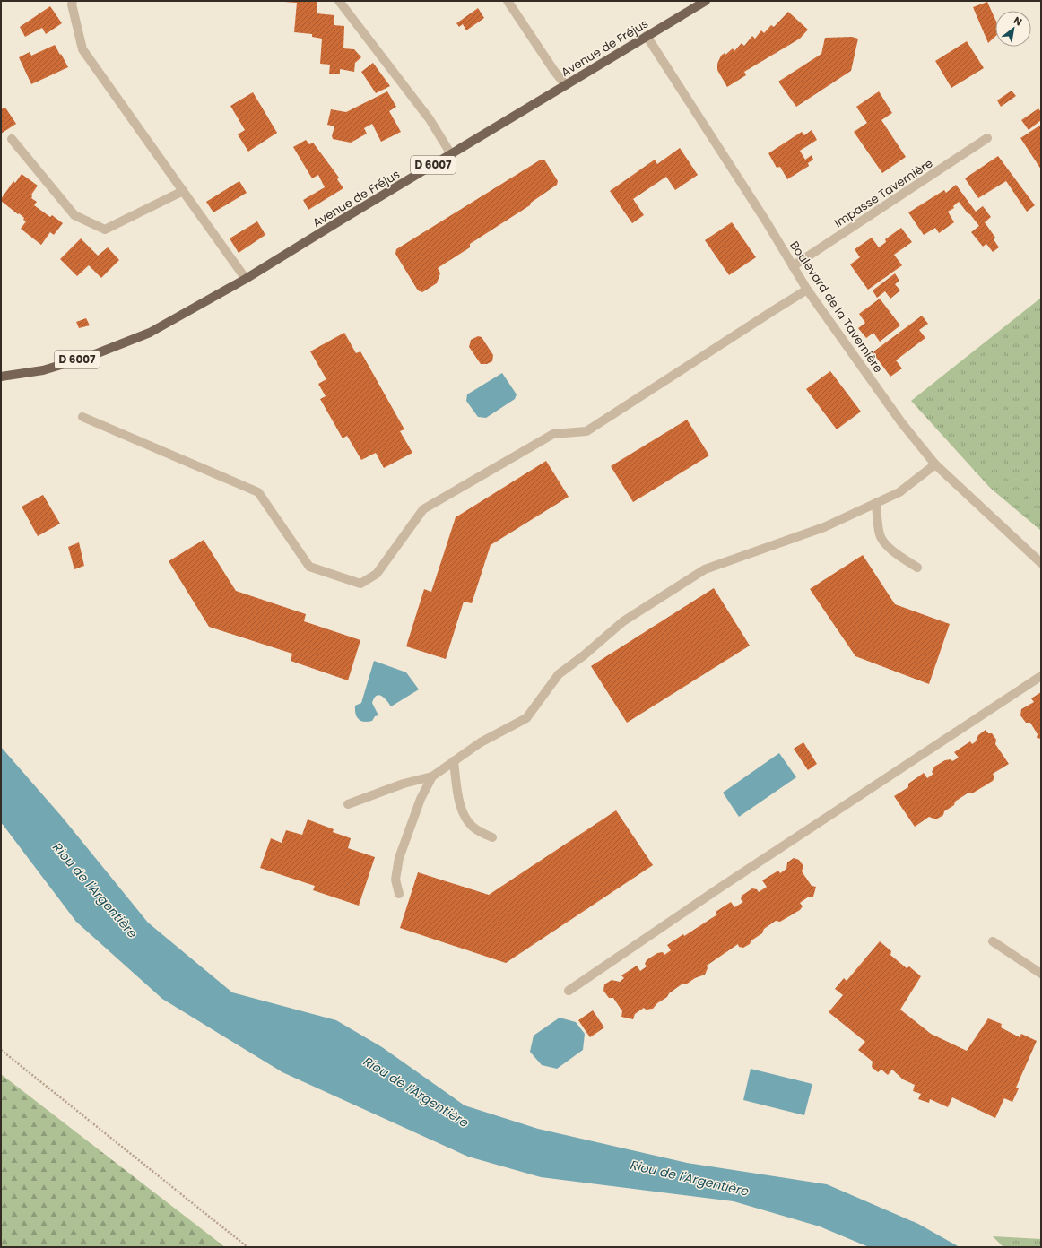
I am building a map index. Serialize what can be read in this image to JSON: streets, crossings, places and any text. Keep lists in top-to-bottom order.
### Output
{
  "streets": {
    "main road": ["Avenue de Fréjus", "D 6007"],
    "street": ["Impasse Tavernière", "Boulevard de la Tavernière"]
  },
  "crossings": [
    ["Avenue de Fréjus", "Boulevard de la Tavernière"],
    ["Impasse Tavernière", "Boulevard de la Tavernière"]
  ],
  "water": ["Riou de l'Argentière"],
  "north": "top right"
}
